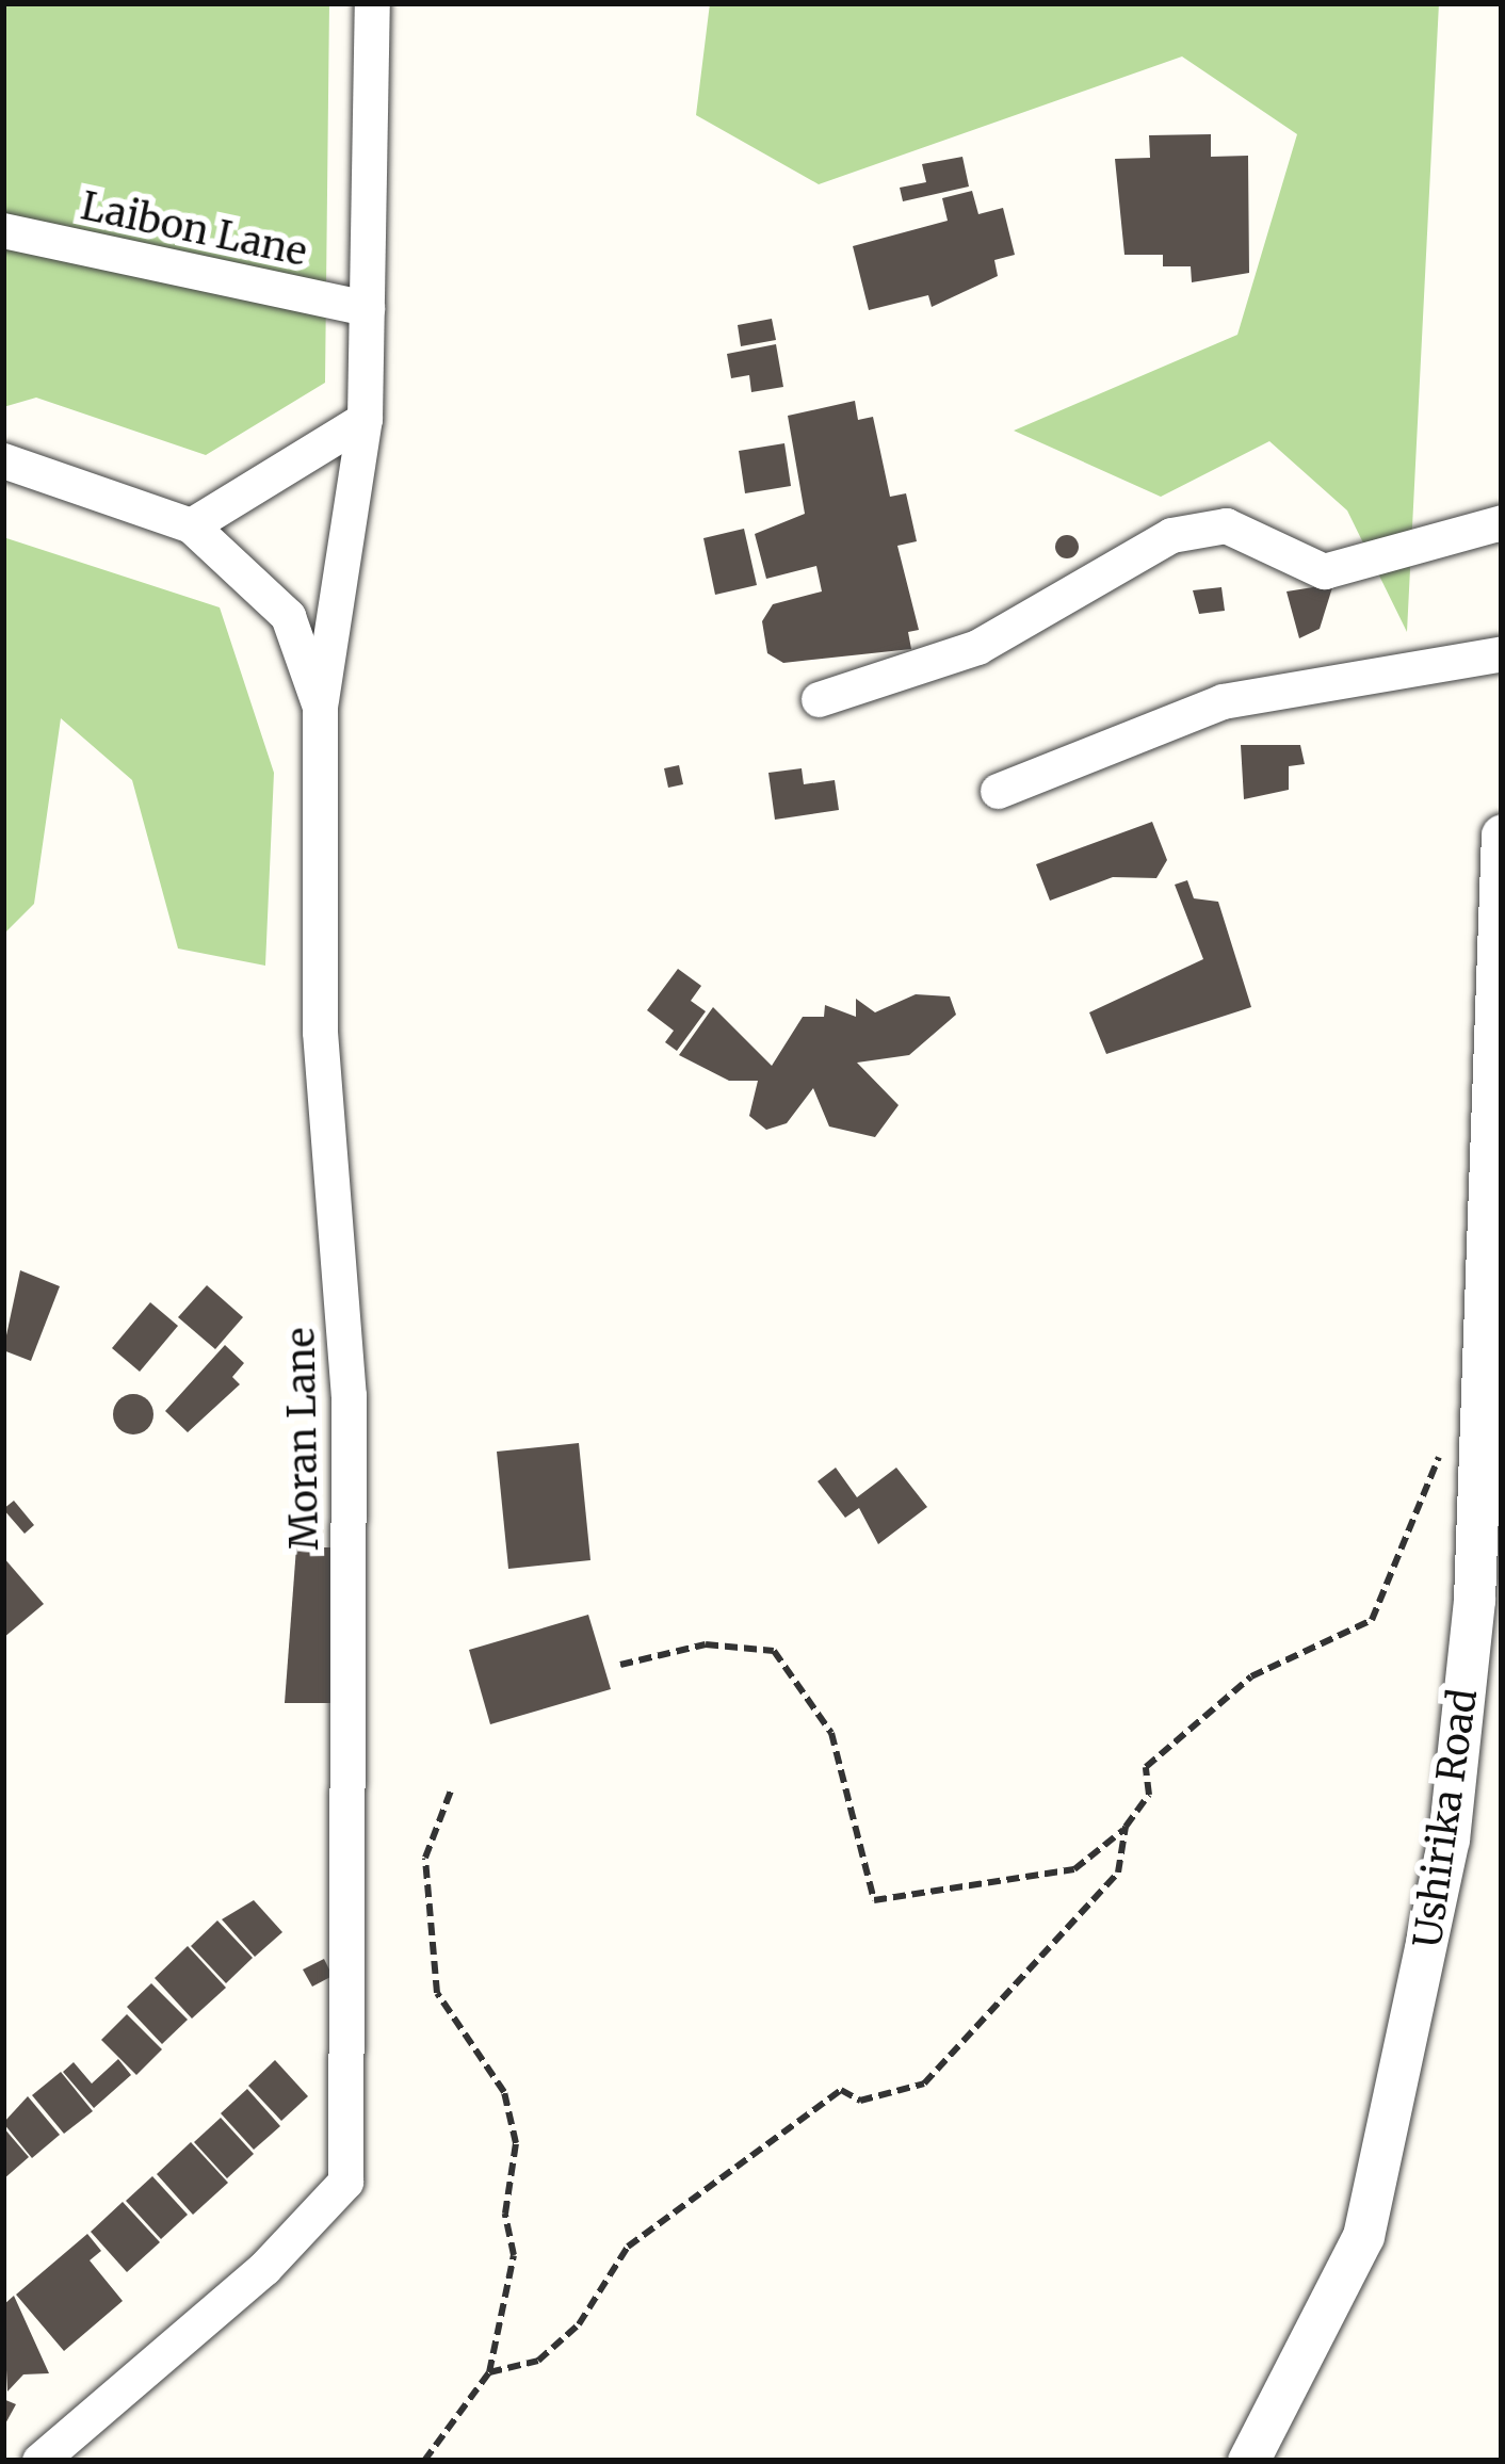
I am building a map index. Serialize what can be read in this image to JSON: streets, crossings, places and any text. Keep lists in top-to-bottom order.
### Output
{
  "streets": {
    "street": ["Laibon Lane", "Moran Lane", "Ushirika Road"]
  }
}
